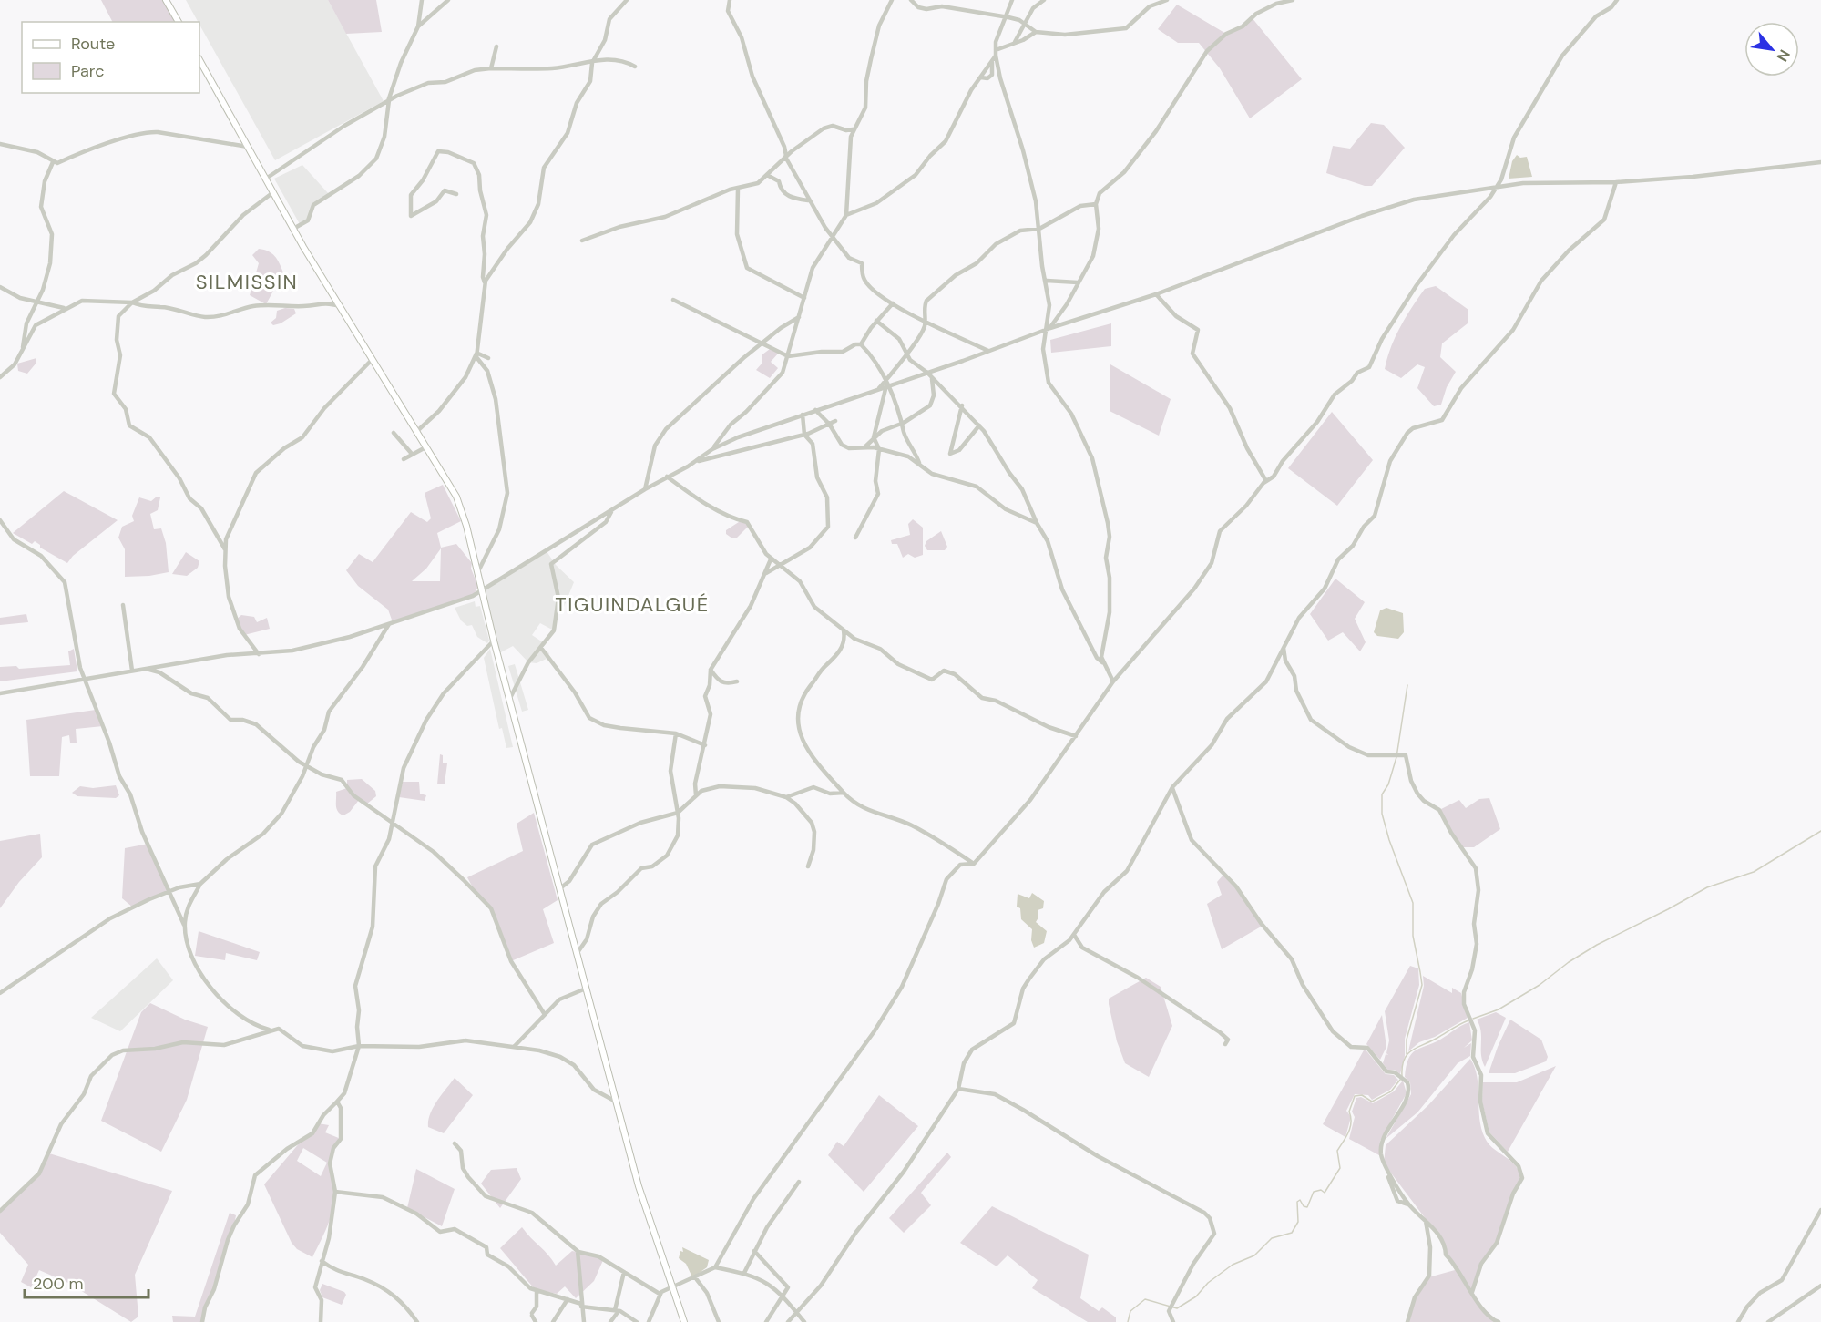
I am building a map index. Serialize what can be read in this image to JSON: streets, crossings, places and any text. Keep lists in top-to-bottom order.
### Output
{
  "districts": ["SILMISSIN", "TIGUINDALGUÉ"],
  "legend": ["Route", "Parc"],
  "scale_bar": "200 m",
  "north": "bottom right"
}
